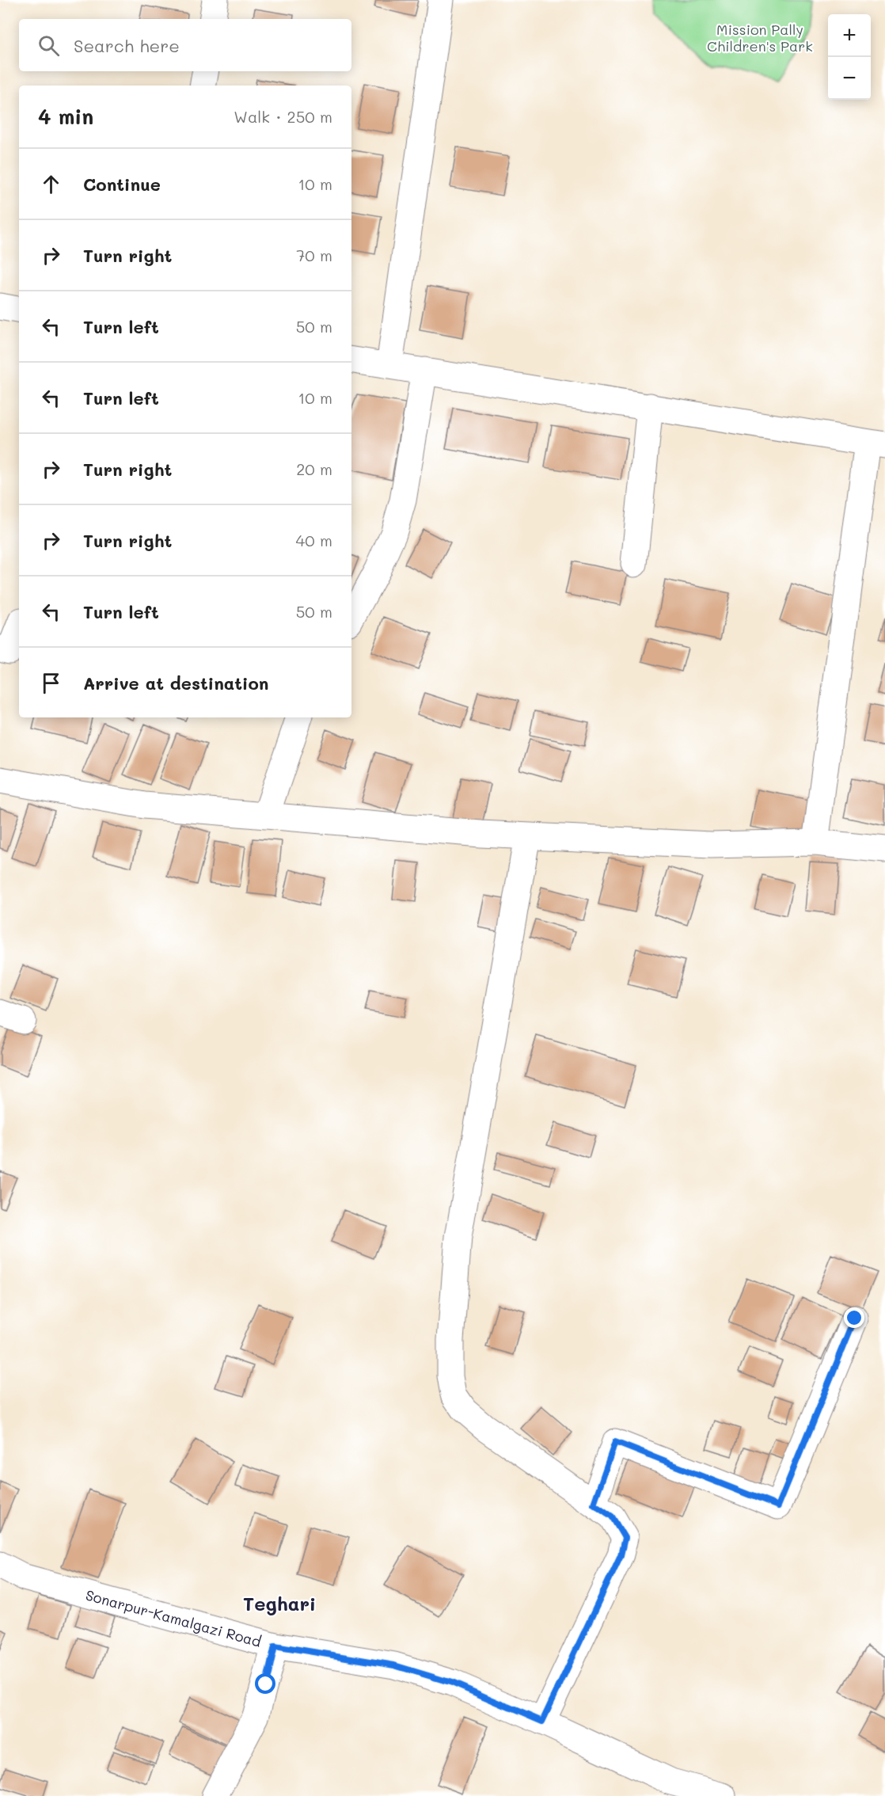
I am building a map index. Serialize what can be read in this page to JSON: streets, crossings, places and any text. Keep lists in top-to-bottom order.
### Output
{
  "streets": {
    "street": ["Sonarpur-Kamalgazi Road"]
  },
  "districts": ["Teghari"],
  "parks": ["Mission Pally Children's Park"],
  "page": {
    "map_buttons": ["+", "−"],
    "search": "Search here",
    "heading": ["4 min", "Walk · 250 m"],
    "list": [
      ["Continue", "10 m"],
      ["Turn right", "70 m"],
      ["Turn left", "50 m"],
      ["Turn left", "10 m"],
      ["Turn right", "20 m"],
      ["Turn right", "40 m"],
      ["Turn left", "50 m"],
      "Arrive at destination"
    ]
  }
}
